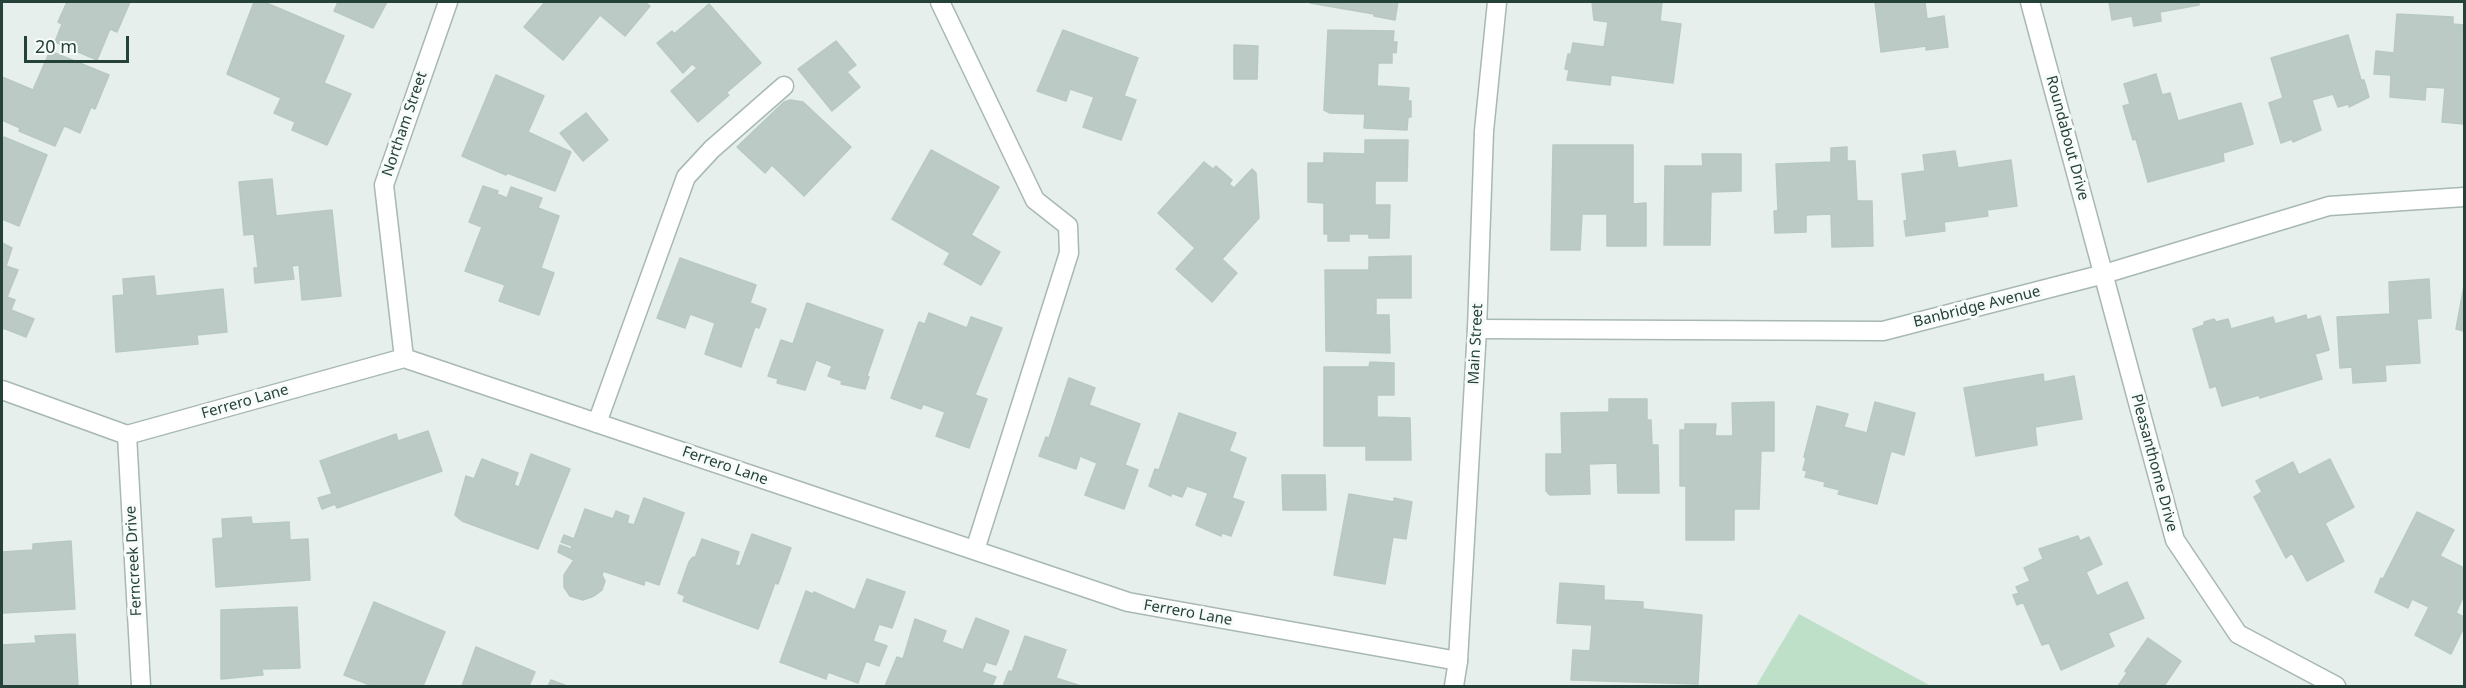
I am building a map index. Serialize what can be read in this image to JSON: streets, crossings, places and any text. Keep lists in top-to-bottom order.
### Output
{
  "streets": {
    "street": [
      "Northam Street",
      "Roundabout Drive",
      "Banbridge Avenue",
      "Main Street",
      "Ferrero Lane",
      "Pleasanthome Drive",
      "Ferncreek Drive"
    ]
  },
  "crossings": [
    ["Northam Street", "Ferrero Lane"],
    ["Roundabout Drive", "Banbridge Avenue"],
    ["Roundabout Drive", "Pleasanthome Drive"],
    ["Banbridge Avenue", "Main Street"],
    ["Banbridge Avenue", "Pleasanthome Drive"],
    ["Main Street", "Ferrero Lane"],
    ["Ferrero Lane", "Ferncreek Drive"]
  ],
  "scale_bar": "20 m"
}
